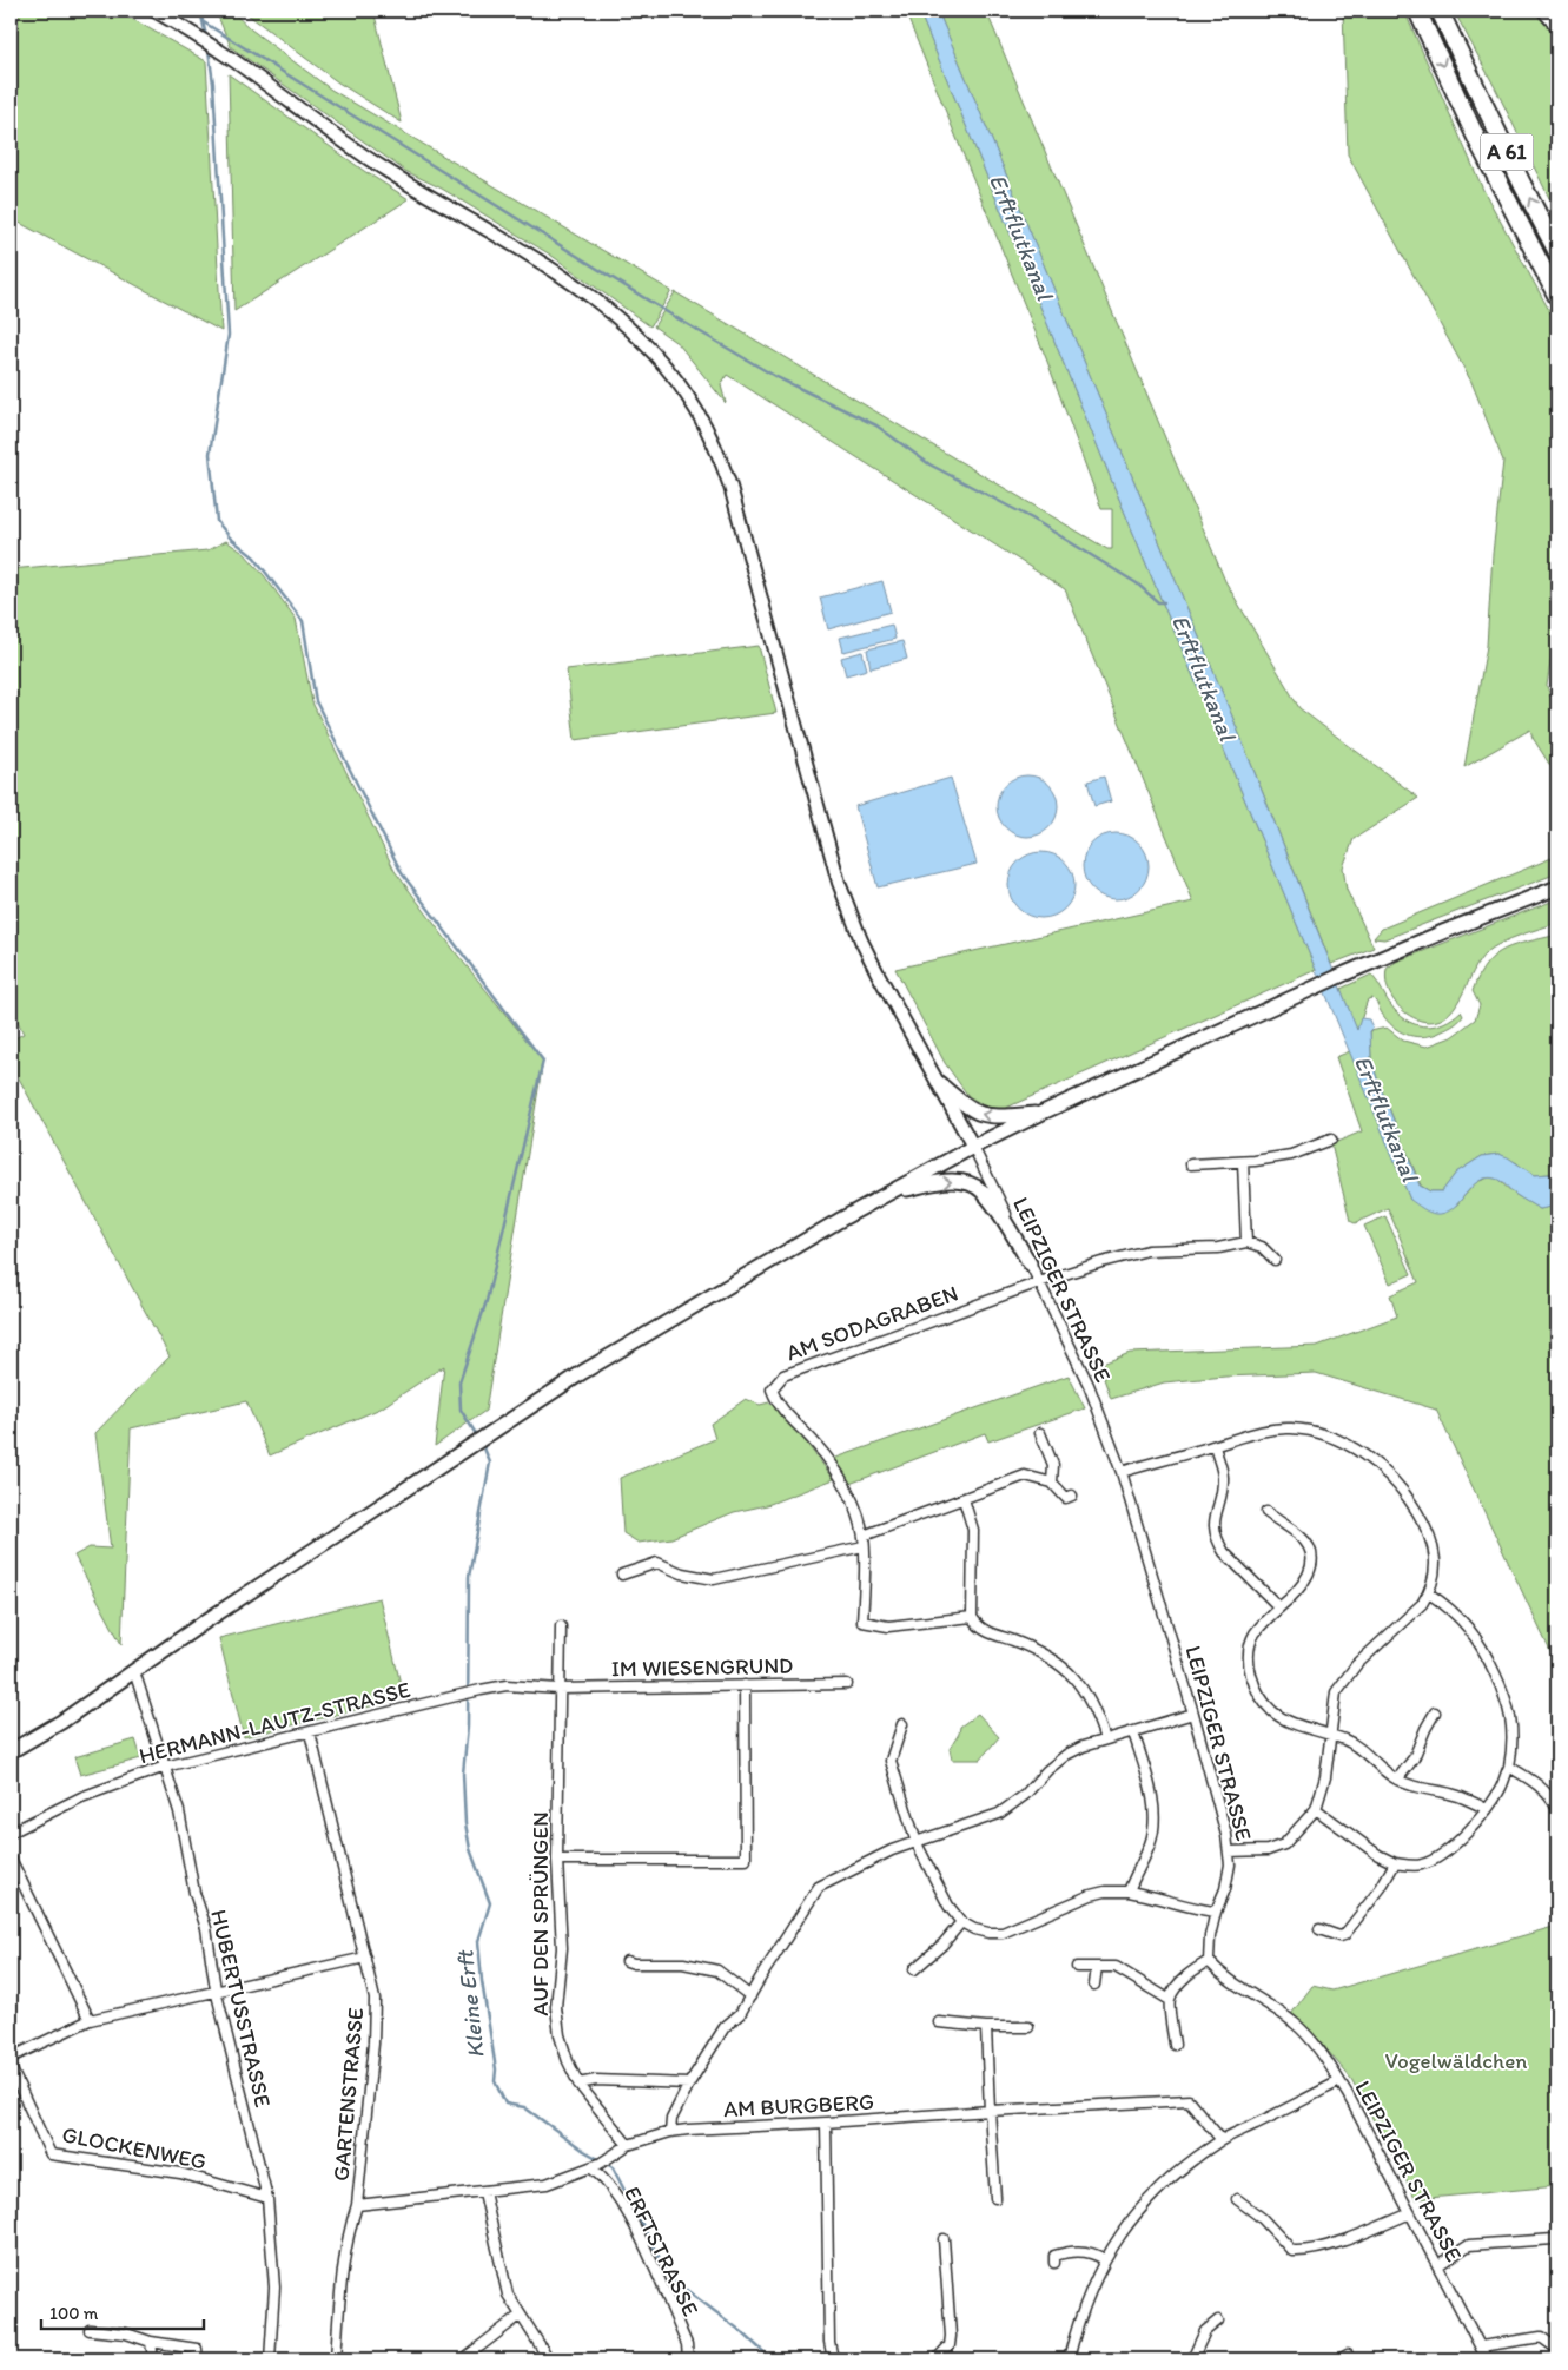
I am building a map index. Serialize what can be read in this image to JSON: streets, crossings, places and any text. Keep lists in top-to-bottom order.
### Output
{
  "streets": {
    "highway": ["A 61"],
    "street": [
      "LEIPZIGER STRASSE",
      "AM SODAGRABEN",
      "IM WIESENGRUND",
      "HERMANN-LAUTZ-STRASSE",
      "AUF DEN SPRÜNGEN",
      "HUBERTUSSTRASSE",
      "GARTENSTRASSE",
      "AM BURGBERG",
      "GLOCKENWEG",
      "ERFTSTRASSE"
    ]
  },
  "crossings": [
    ["LEIPZIGER STRASSE", "AM SODAGRABEN"],
    ["IM WIESENGRUND", "HERMANN-LAUTZ-STRASSE"],
    ["IM WIESENGRUND", "AUF DEN SPRÜNGEN"],
    ["HERMANN-LAUTZ-STRASSE", "AUF DEN SPRÜNGEN"],
    ["HERMANN-LAUTZ-STRASSE", "HUBERTUSSTRASSE"],
    ["HERMANN-LAUTZ-STRASSE", "GARTENSTRASSE"],
    ["AUF DEN SPRÜNGEN", "AM BURGBERG"],
    ["HUBERTUSSTRASSE", "GLOCKENWEG"],
    ["GARTENSTRASSE", "AM BURGBERG"],
    ["AM BURGBERG", "ERFTSTRASSE"]
  ],
  "water": ["Erftflutkanal", "Kleine Erft"],
  "parks": ["Vogelwäldchen"],
  "scale_bar": "100 m"
}
